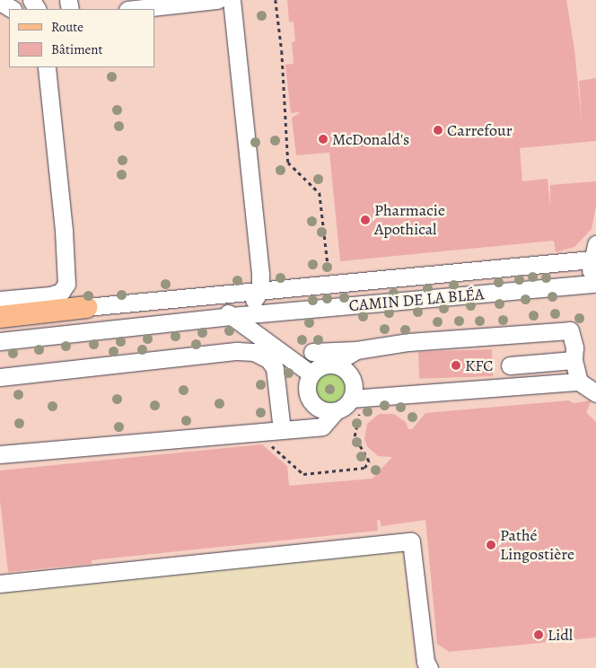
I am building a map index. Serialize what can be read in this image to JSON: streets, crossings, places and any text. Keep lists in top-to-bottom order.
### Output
{
  "streets": {
    "street": ["CAMIN DE LA BLÉA"]
  },
  "places": [
    "Carrefour",
    "McDonald's",
    "Pharmacie Apothical",
    "KFC",
    "Pathé Lingostière",
    "Lidl"
  ],
  "legend": ["Route", "Bâtiment"]
}
